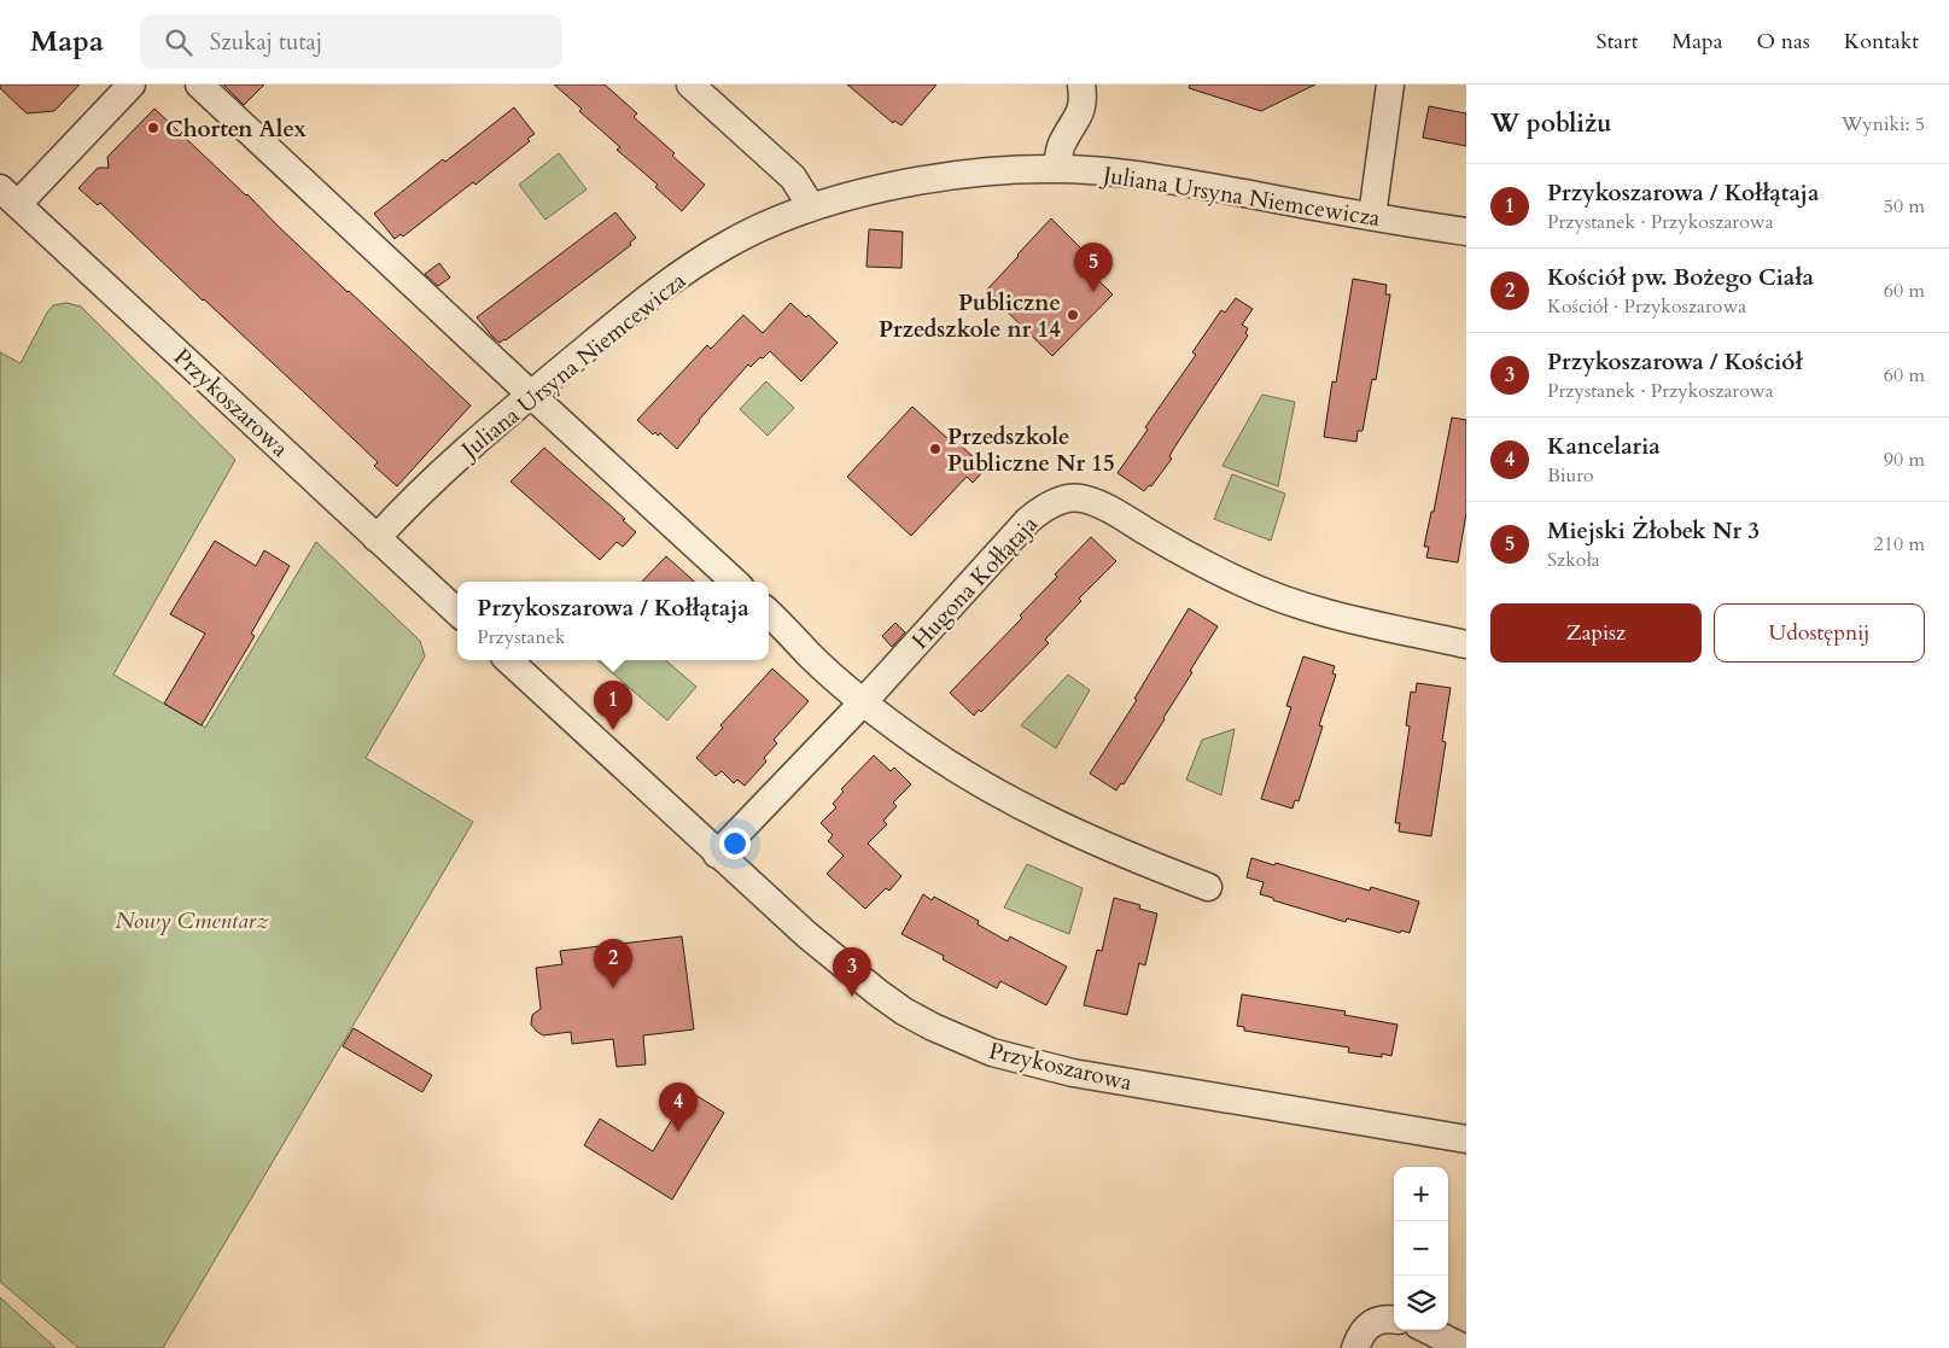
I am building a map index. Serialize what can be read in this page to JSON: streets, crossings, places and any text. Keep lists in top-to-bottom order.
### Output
{
  "streets": {
    "street": ["Juliana Ursyna Niemcewicza", "Przykoszarowa", "Hugona Kołłątaja"]
  },
  "crossings": [
    ["Juliana Ursyna Niemcewicza", "Przykoszarowa"],
    ["Przykoszarowa", "Hugona Kołłątaja"]
  ],
  "parks": ["Nowy Cmentarz"],
  "places": ["Chorten Alex", "Publiczne Przedszkole nr 14", "Przedszkole Publiczne Nr 15"],
  "page": {
    "header": "Mapa",
    "search": "Szukaj tutaj",
    "nav": [
      "Start",
      "Mapa",
      "O nas",
      "Kontakt"
    ],
    "heading": ["W pobliżu", "Wyniki: 5"],
    "list": [
      {
        "mark": "1",
        "name": "Przykoszarowa / Kołłątaja",
        "note": "Przystanek · Przykoszarowa",
        "value": "50 m"
      },
      {
        "mark": "2",
        "name": "Kościół pw. Bożego Ciała",
        "note": "Kościół · Przykoszarowa",
        "value": "60 m"
      },
      {
        "mark": "3",
        "name": "Przykoszarowa / Kościół",
        "note": "Przystanek · Przykoszarowa",
        "value": "60 m"
      },
      {
        "mark": "4",
        "name": "Kancelaria",
        "note": "Biuro",
        "value": "90 m"
      },
      {
        "mark": "5",
        "name": "Miejski Żłobek Nr 3",
        "note": "Szkoła",
        "value": "210 m"
      }
    ],
    "pins": [
      "5",
      "1",
      "2",
      "3",
      "4"
    ],
    "popup": ["Przykoszarowa / Kołłątaja", "Przystanek"],
    "buttons": ["Zapisz", "Udostępnij"],
    "map_buttons": ["+", "−"]
  }
}
